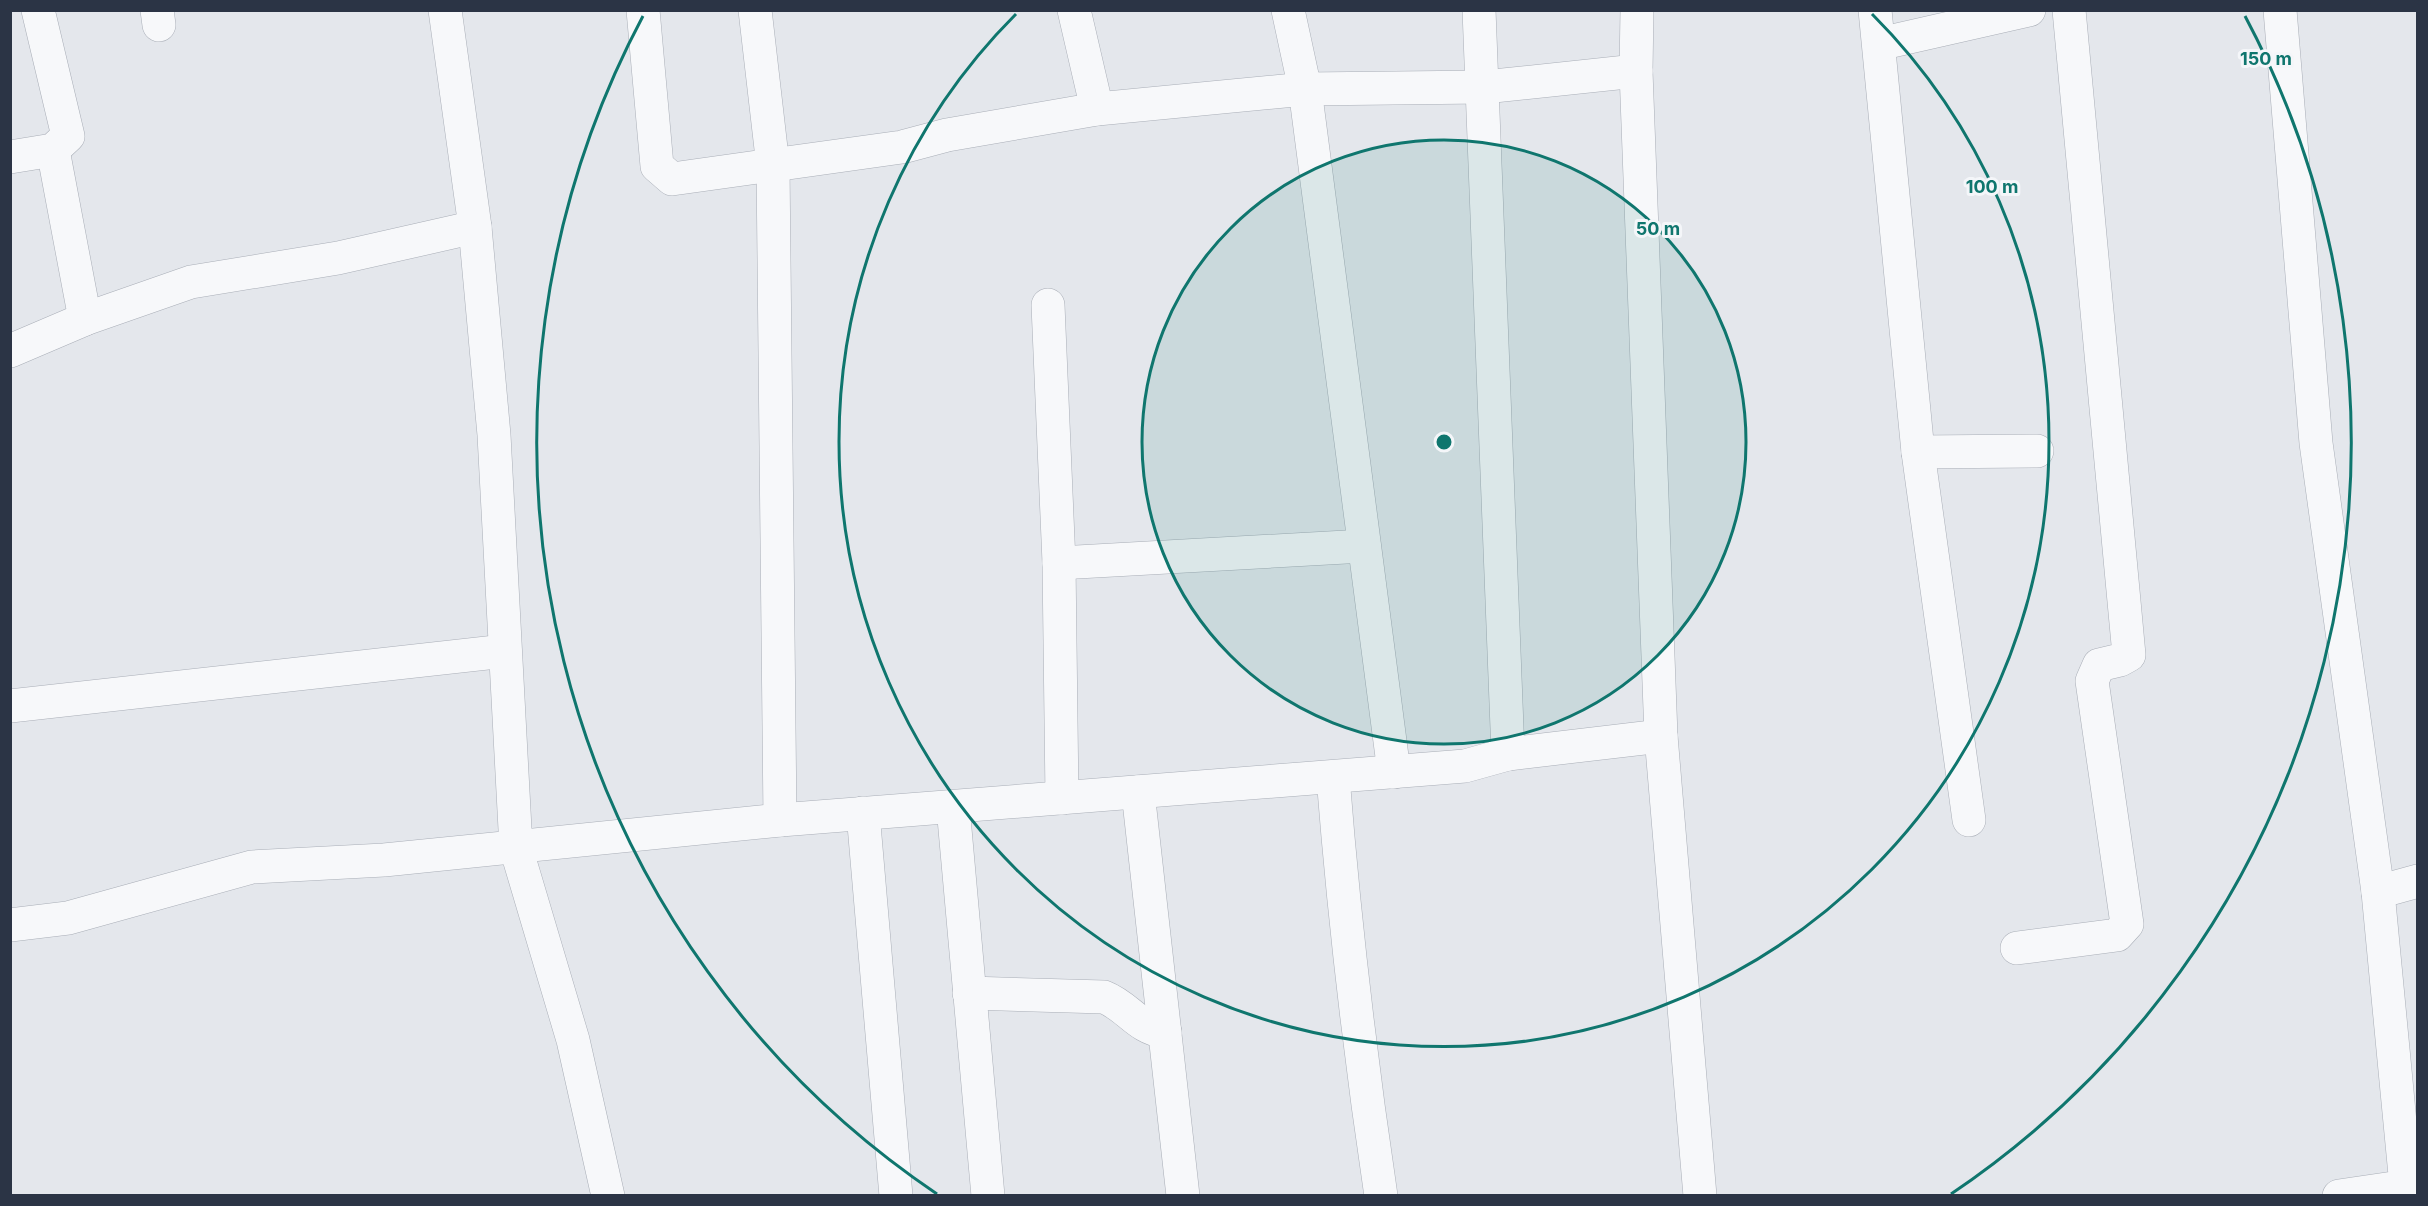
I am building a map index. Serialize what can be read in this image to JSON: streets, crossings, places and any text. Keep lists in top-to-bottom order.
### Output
{
  "rings": ["150 m", "100 m", "50 m"]
}
